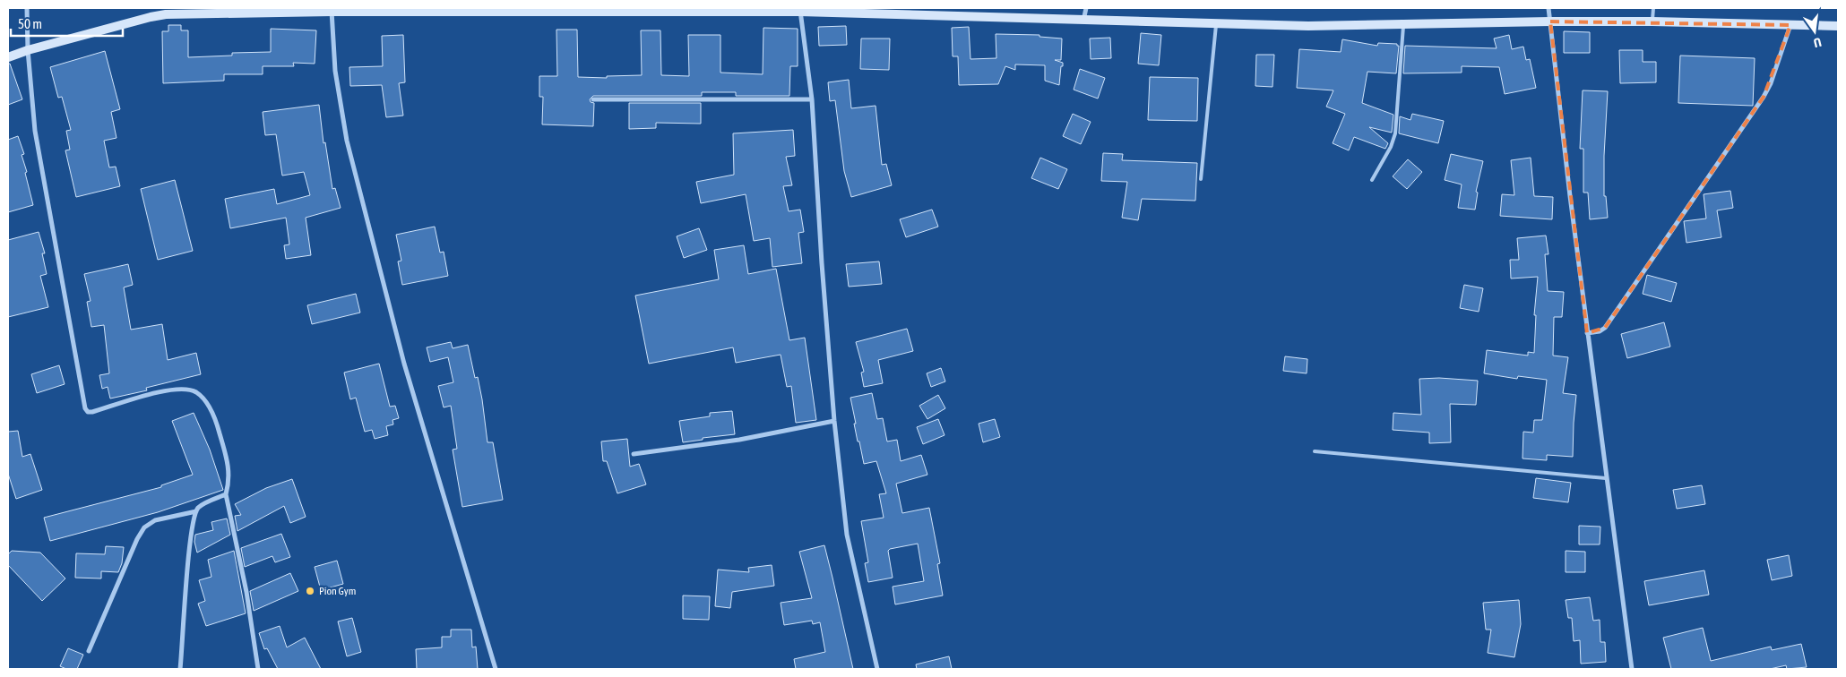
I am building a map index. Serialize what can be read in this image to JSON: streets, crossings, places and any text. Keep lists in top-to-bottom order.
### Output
{
  "places": ["Pion Gym"],
  "scale_bar": "50 m",
  "north": "bottom"
}
